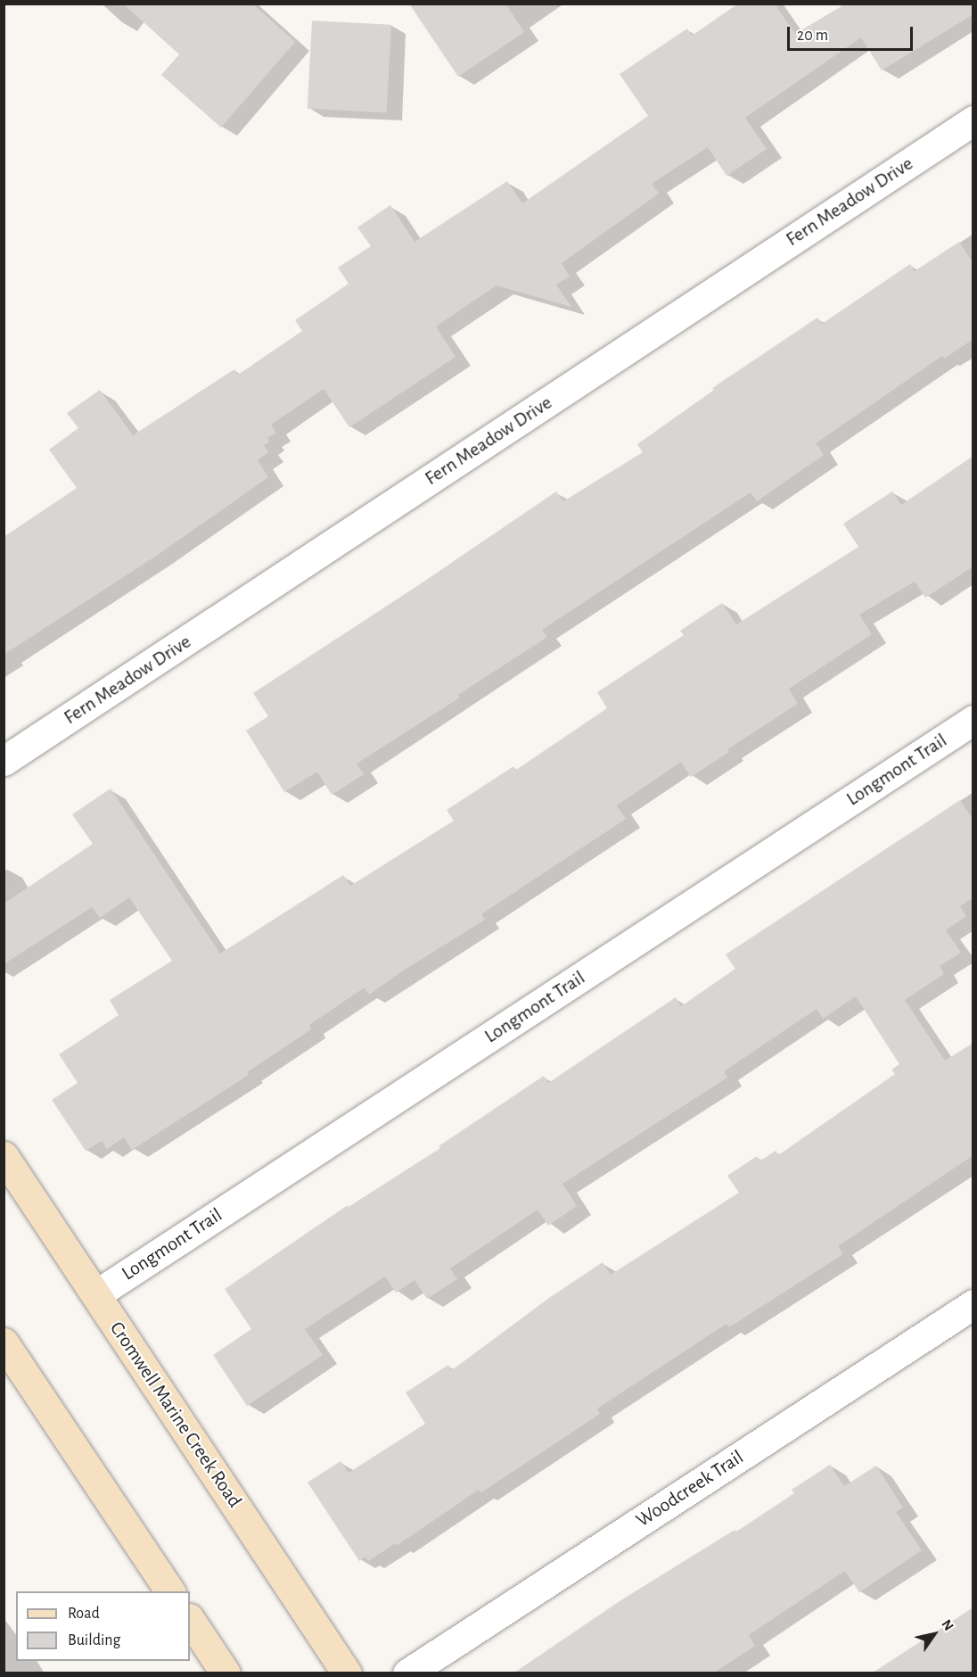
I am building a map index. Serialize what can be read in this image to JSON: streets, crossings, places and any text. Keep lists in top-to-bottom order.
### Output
{
  "streets": {
    "main road": ["Cromwell Marine Creek Road"],
    "street": ["Fern Meadow Drive", "Longmont Trail", "Woodcreek Trail"]
  },
  "crossings": [
    ["Longmont Trail", "Cromwell Marine Creek Road"]
  ],
  "legend": ["Road", "Building"],
  "scale_bar": "20 m",
  "north": "top right"
}
